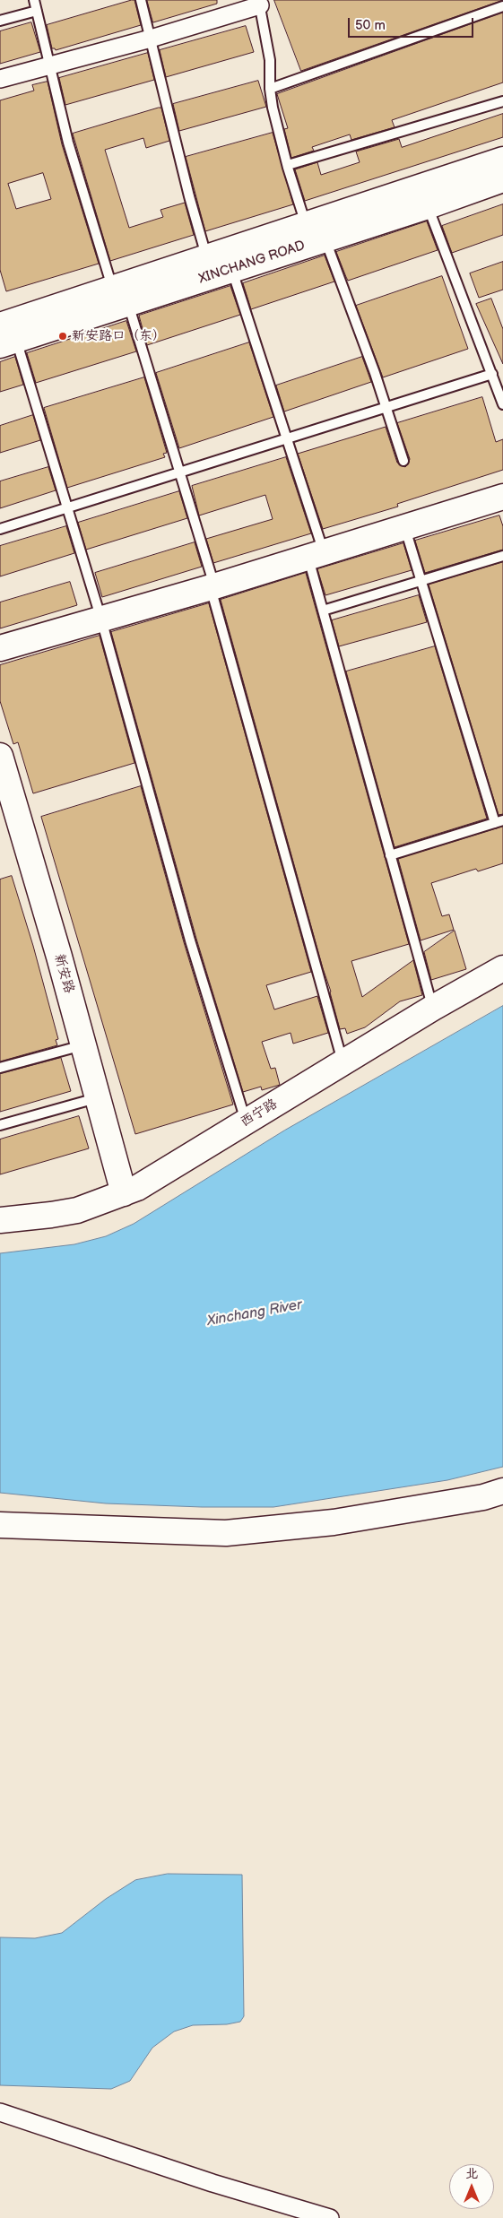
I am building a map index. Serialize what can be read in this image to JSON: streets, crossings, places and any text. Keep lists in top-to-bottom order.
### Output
{
  "streets": {
    "street": ["XINCHANG ROAD", "新安路", "西宁路"]
  },
  "crossings": [
    ["新安路", "西宁路"]
  ],
  "water": ["Xinchang River"],
  "places": ["新安路口（东）"],
  "scale_bar": "50 m",
  "north": "top"
}
